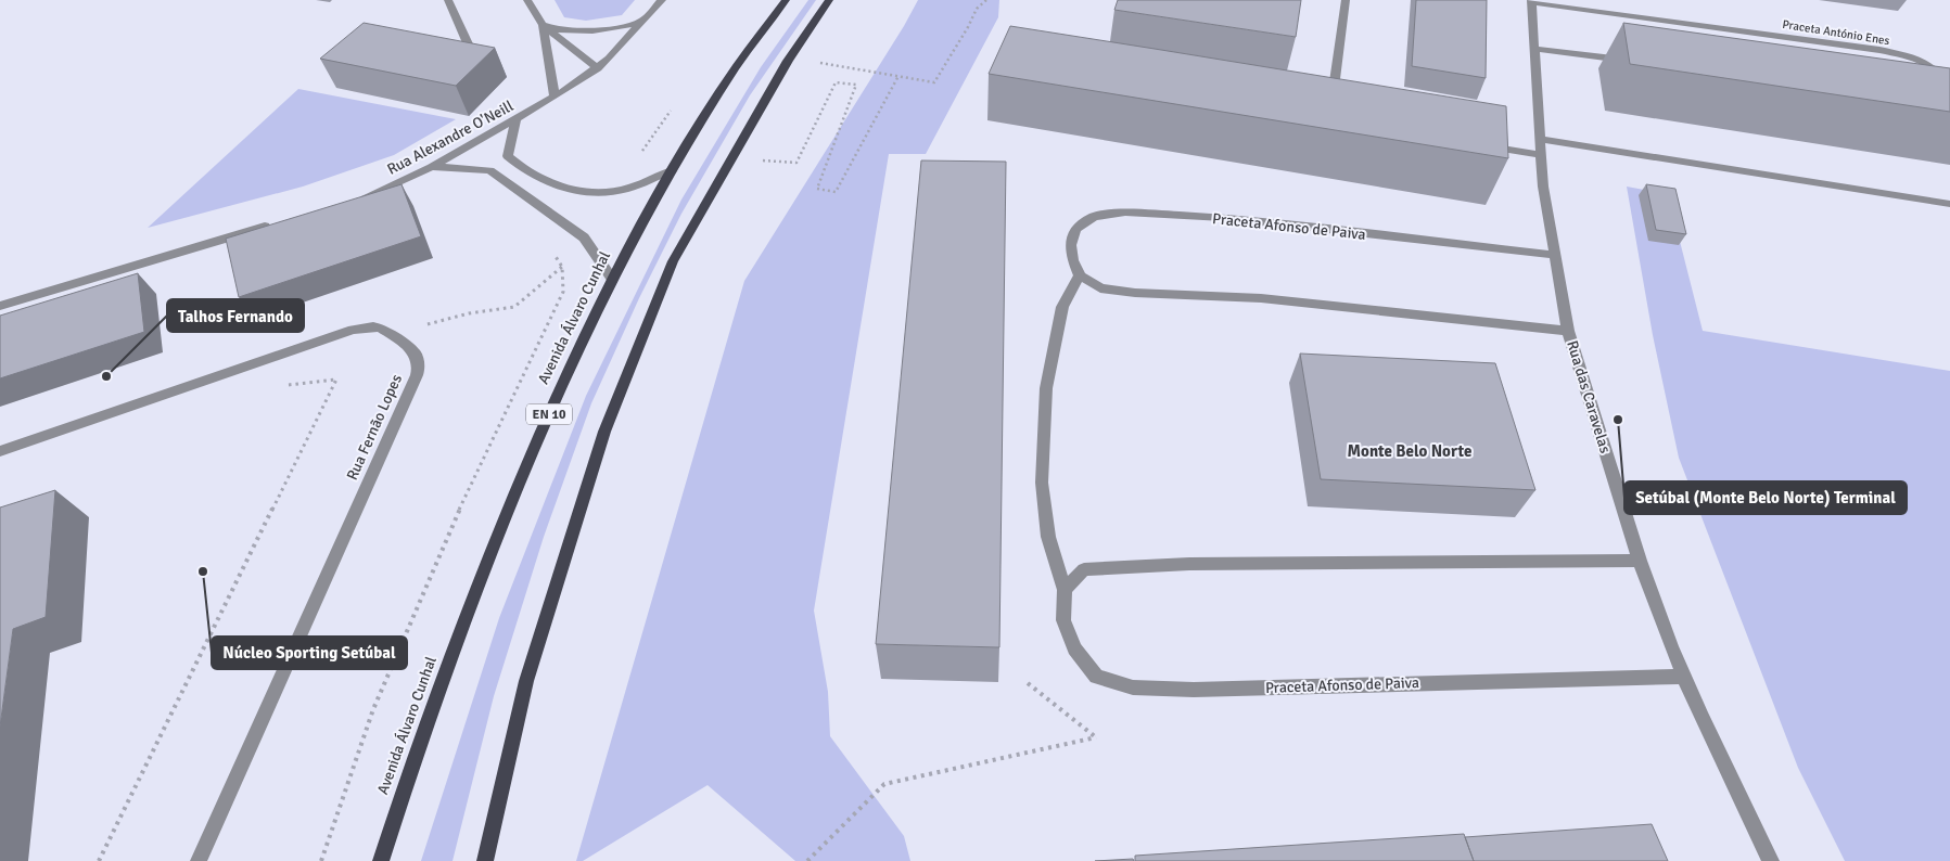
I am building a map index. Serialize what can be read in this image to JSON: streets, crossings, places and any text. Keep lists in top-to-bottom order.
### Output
{
  "streets": {
    "main road": ["Avenida Álvaro Cunhal", "EN 10"],
    "street": [
      "Praceta António Enes",
      "Rua Alexandre O'Neill",
      "Praceta Afonso de Paiva",
      "Rua das Caravelas",
      "Rua Fernão Lopes"
    ]
  },
  "crossings": [
    ["Praceta António Enes", "Rua das Caravelas"],
    ["Praceta Afonso de Paiva", "Rua das Caravelas"]
  ],
  "districts": ["Monte Belo Norte"],
  "places": ["Talhos Fernando", "Setúbal (Monte Belo Norte) Terminal", "Núcleo Sporting Setúbal"]
}
